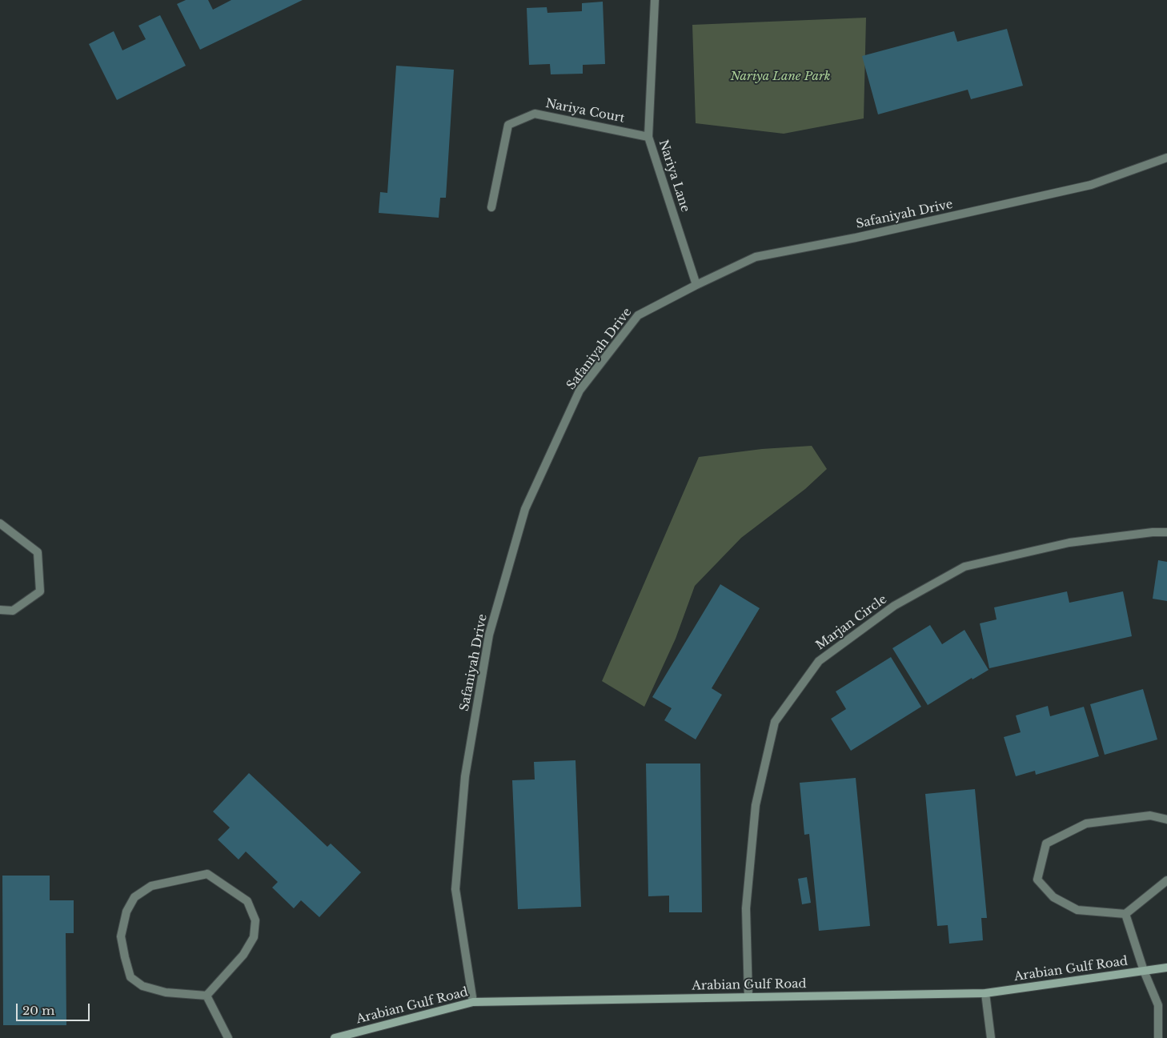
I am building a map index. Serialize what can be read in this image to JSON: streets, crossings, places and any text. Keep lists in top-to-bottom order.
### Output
{
  "streets": {
    "main road": ["Arabian Gulf Road"],
    "street": [
      "Nariya Court",
      "Nariya Lane",
      "Safaniyah Drive",
      "Marjan Circle"
    ]
  },
  "crossings": [
    ["Nariya Court", "Nariya Lane"],
    ["Nariya Lane", "Safaniyah Drive"],
    ["Safaniyah Drive", "Arabian Gulf Road"],
    ["Marjan Circle", "Arabian Gulf Road"]
  ],
  "parks": ["Nariya Lane Park"],
  "scale_bar": "20 m"
}
